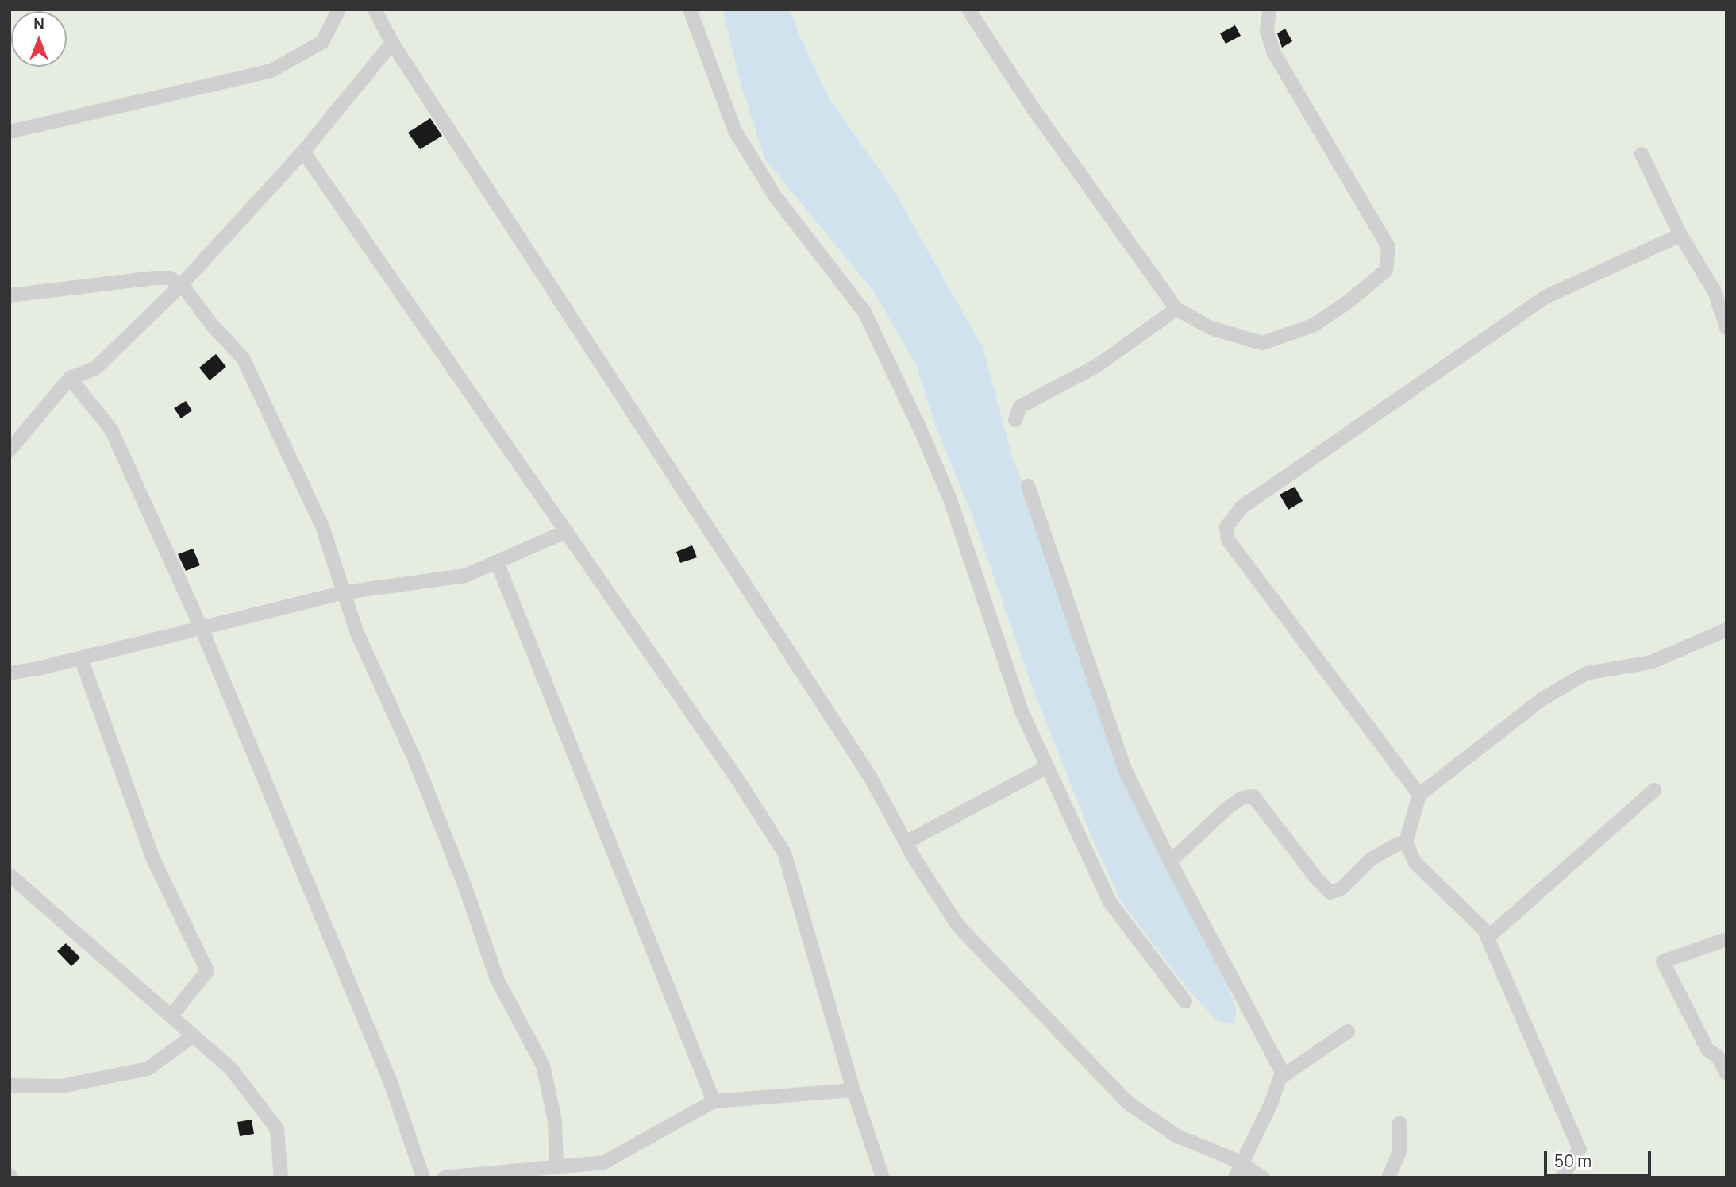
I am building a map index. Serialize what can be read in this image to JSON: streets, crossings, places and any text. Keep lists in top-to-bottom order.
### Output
{
  "scale_bar": "50 m",
  "north": "top"
}
